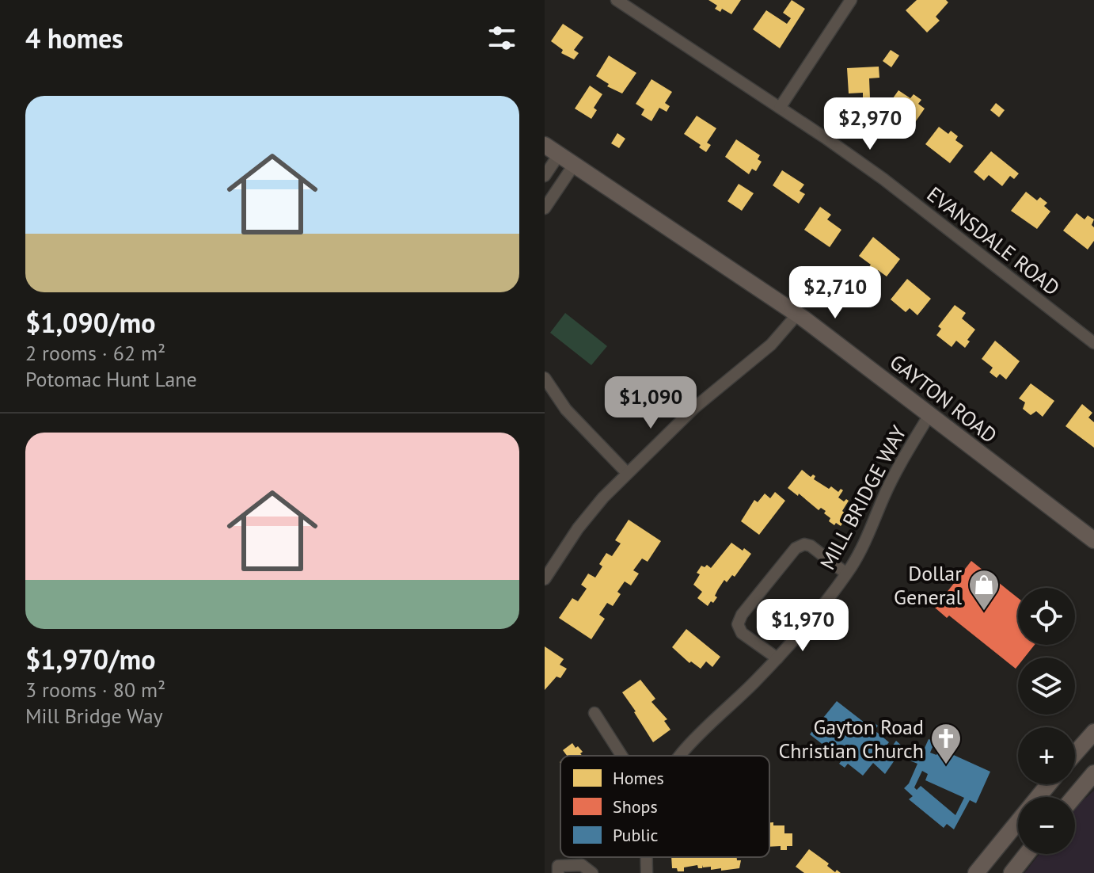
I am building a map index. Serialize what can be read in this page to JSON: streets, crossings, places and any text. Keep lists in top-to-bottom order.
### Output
{
  "streets": {
    "street": ["EVANSDALE ROAD", "GAYTON ROAD", "MILL BRIDGE WAY"]
  },
  "crossings": [
    ["GAYTON ROAD", "MILL BRIDGE WAY"]
  ],
  "places": {
    "shop": ["Dollar General"],
    "church": ["Gayton Road Christian Church"]
  },
  "legend": ["Homes", "Shops", "Public"],
  "page": {
    "heading": "4 homes",
    "list": [
      {
        "name": "$1,090/mo",
        "note": "2 rooms · 62 m² · Potomac Hunt Lane"
      },
      {
        "name": "$1,970/mo",
        "note": "3 rooms · 80 m² · Mill Bridge Way"
      }
    ],
    "price": [
      "$2,970",
      "$2,710",
      "$1,090",
      "$1,970"
    ],
    "map_buttons": ["+", "−"]
  }
}
